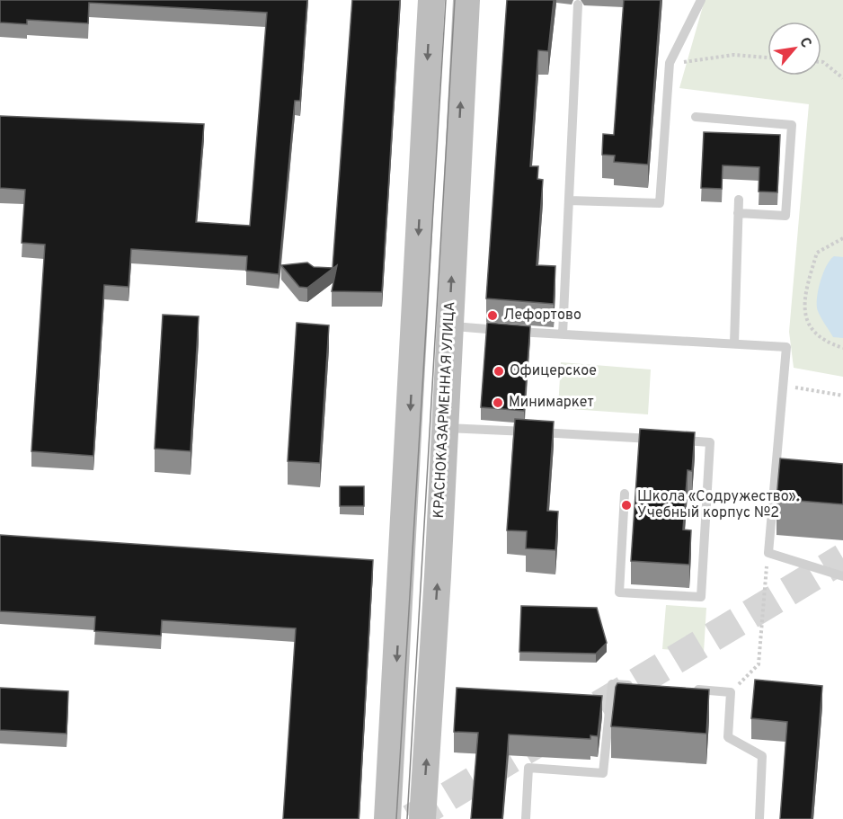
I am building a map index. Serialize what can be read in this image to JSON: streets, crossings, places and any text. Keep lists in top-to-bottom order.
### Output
{
  "streets": {
    "main road": ["КРАСНОКАЗАРМЕННАЯ УЛИЦА"]
  },
  "places": [
    "Лефортово",
    "Офицерское",
    "Минимаркет",
    "Школа «Содружество». Учебный корпус №2"
  ],
  "north": "top right"
}
